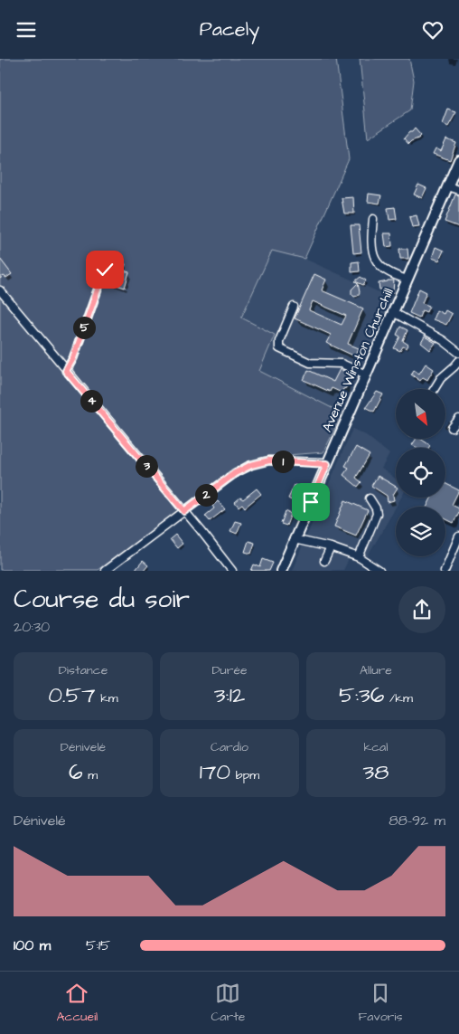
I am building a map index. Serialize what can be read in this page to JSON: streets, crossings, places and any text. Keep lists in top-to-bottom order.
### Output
{
  "streets": {
    "main road": ["Avenue Winston Churchill"]
  },
  "north": "bottom right",
  "page": {
    "header": "Pacely",
    "pins": [
      "5",
      "4",
      "1",
      "3",
      "2"
    ],
    "heading": ["Course du soir", "20:30"],
    "stats": [
      ["Distance", "0.57 km"],
      ["Durée", "3:12"],
      ["Allure", "5:36 /km"],
      ["Dénivelé", "6 m"],
      ["Cardio", "170 bpm"],
      ["kcal", "38"]
    ],
    "chart": ["Dénivelé", "88–92 m"],
    "list": [
      {
        "name": "100 m",
        "note": "5:15"
      }
    ],
    "tabs": ["Accueil", "Carte", "Favoris"]
  }
}
